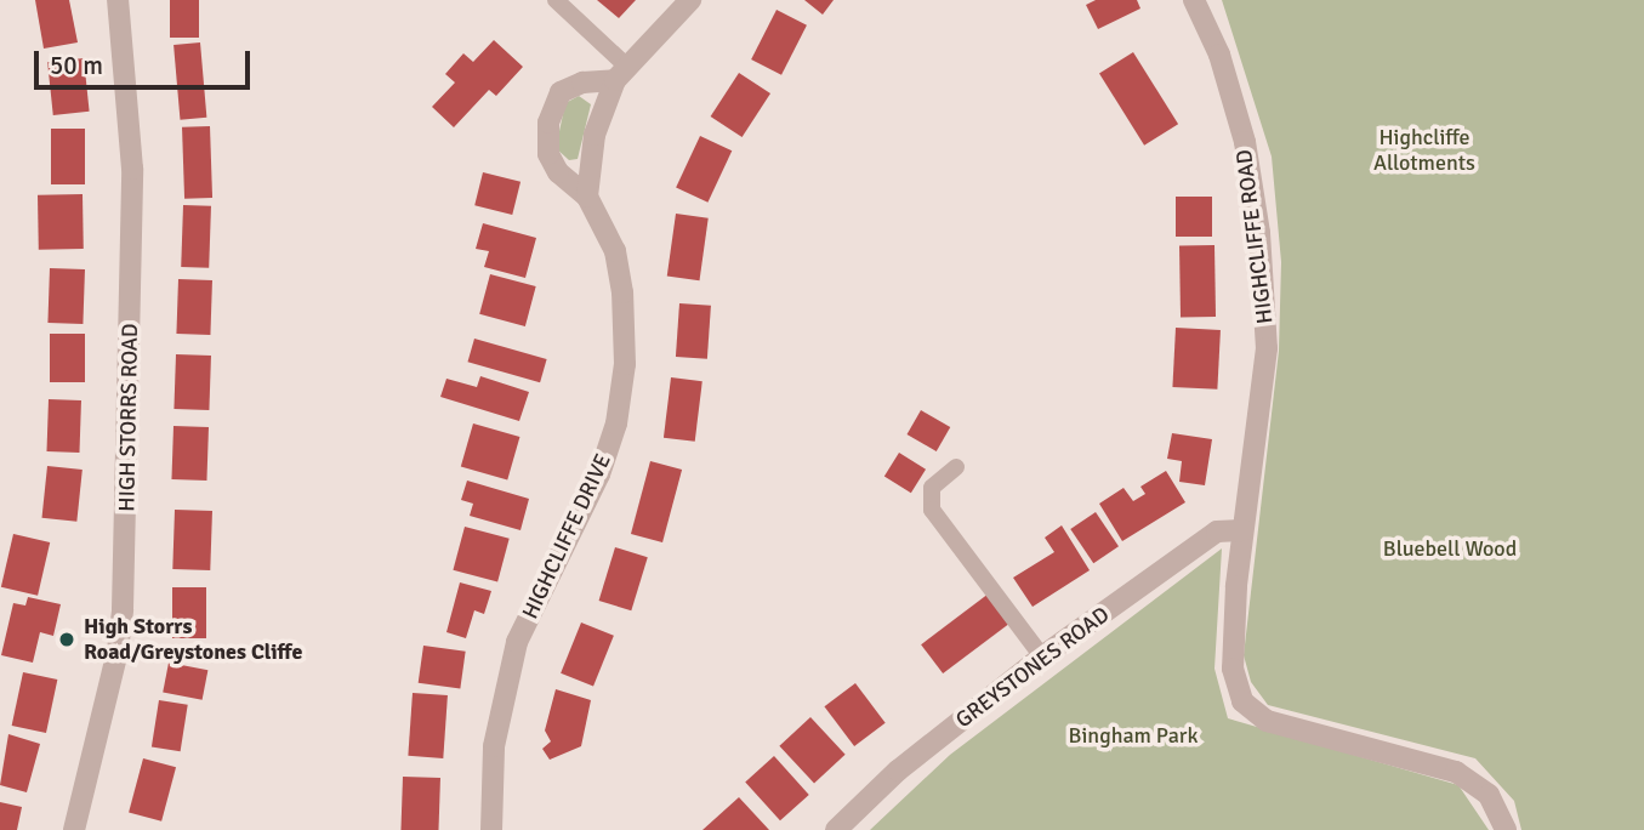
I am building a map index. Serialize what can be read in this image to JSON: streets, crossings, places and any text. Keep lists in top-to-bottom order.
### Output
{
  "streets": {
    "street": [
      "HIGHCLIFFE ROAD",
      "HIGH STORRS ROAD",
      "HIGHCLIFFE DRIVE",
      "GREYSTONES ROAD"
    ]
  },
  "crossings": [
    ["HIGHCLIFFE ROAD", "GREYSTONES ROAD"]
  ],
  "parks": ["Highcliffe Allotments", "Bluebell Wood", "Bingham Park"],
  "places": ["High Storrs Road/Greystones Cliffe"],
  "scale_bar": "50 m"
}
